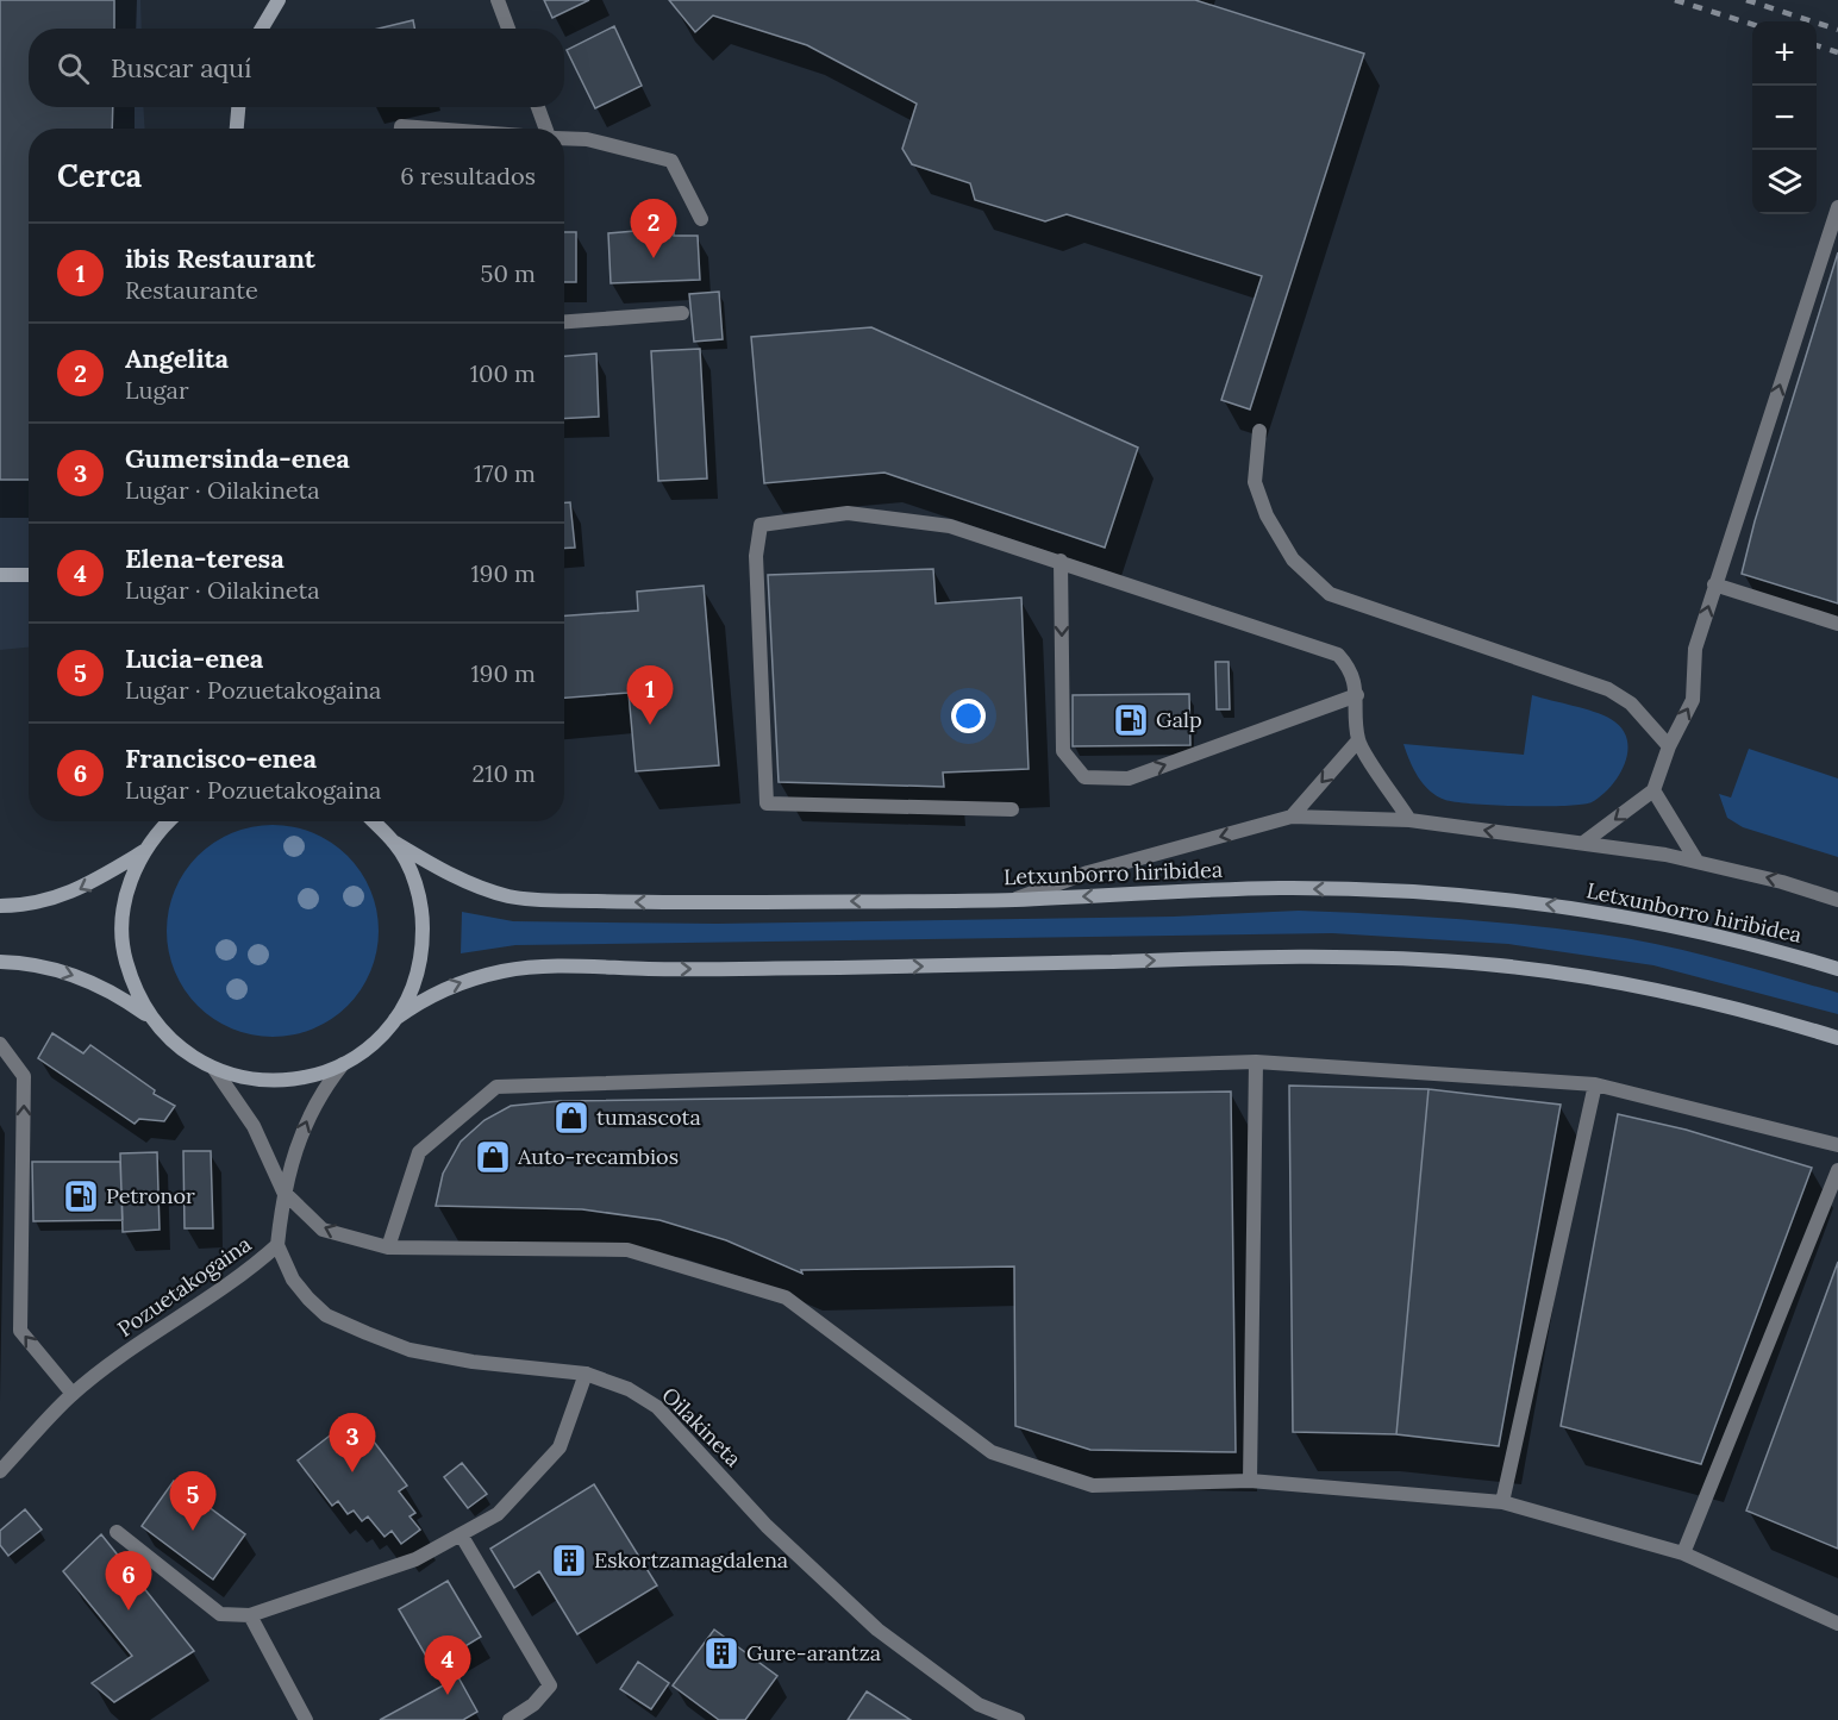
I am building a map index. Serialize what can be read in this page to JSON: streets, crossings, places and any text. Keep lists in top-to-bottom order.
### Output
{
  "streets": {
    "main road": ["Letxunborro hiribidea"],
    "street": ["Pozuetakogaina", "Oilakineta"]
  },
  "crossings": [
    ["Pozuetakogaina", "Oilakineta"]
  ],
  "places": {
    "fuel station": ["Galp", "Petronor"],
    "shop": ["tumascota", "Auto-recambios"],
    "building": ["Eskortzamagdalena", "Gure-arantza"]
  },
  "page": {
    "map_buttons": ["+", "−"],
    "search": "Buscar aquí",
    "heading": ["Cerca", "6 resultados"],
    "pins": [
      "2",
      "1",
      "3",
      "5",
      "6",
      "4"
    ],
    "list": [
      {
        "mark": "1",
        "name": "ibis Restaurant",
        "note": "Restaurante",
        "value": "50 m"
      },
      {
        "mark": "2",
        "name": "Angelita",
        "note": "Lugar",
        "value": "100 m"
      },
      {
        "mark": "3",
        "name": "Gumersinda-enea",
        "note": "Lugar · Oilakineta",
        "value": "170 m"
      },
      {
        "mark": "4",
        "name": "Elena-teresa",
        "note": "Lugar · Oilakineta",
        "value": "190 m"
      },
      {
        "mark": "5",
        "name": "Lucia-enea",
        "note": "Lugar · Pozuetakogaina",
        "value": "190 m"
      },
      {
        "mark": "6",
        "name": "Francisco-enea",
        "note": "Lugar · Pozuetakogaina",
        "value": "210 m"
      }
    ]
  }
}
